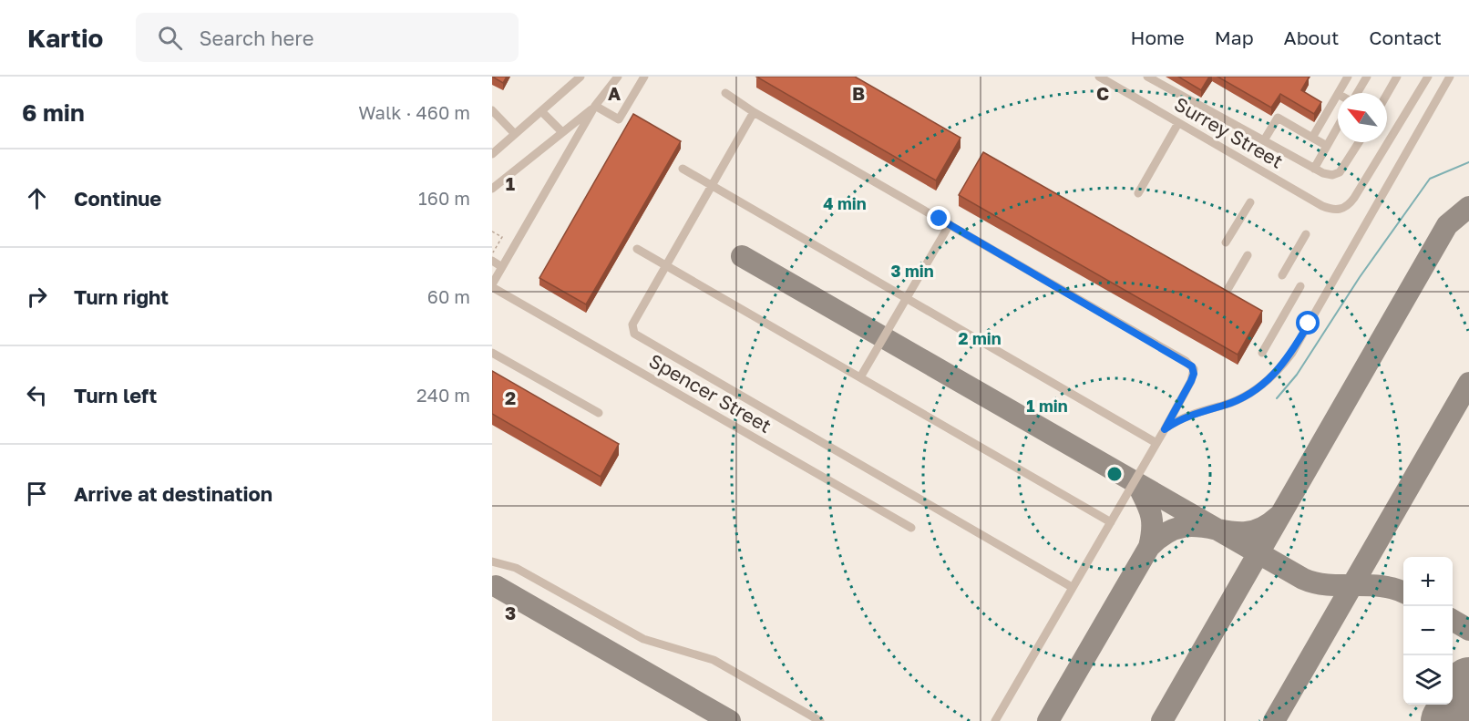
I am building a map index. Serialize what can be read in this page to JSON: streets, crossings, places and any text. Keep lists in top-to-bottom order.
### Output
{
  "streets": {
    "street": ["Surrey Street", "Spencer Street"]
  },
  "north": "top left",
  "page": {
    "header": "Kartio",
    "search": "Search here",
    "nav": [
      "Home",
      "Map",
      "About",
      "Contact"
    ],
    "heading": ["6 min", "Walk · 460 m"],
    "list": [
      ["Continue", "160 m"],
      ["Turn right", "60 m"],
      ["Turn left", "240 m"],
      "Arrive at destination"
    ],
    "map_buttons": ["+", "−"]
  },
  "grid": {
    "columns": ["A", "B", "C"],
    "rows": ["1", "2", "3"]
  },
  "rings": [
    "4 min",
    "3 min",
    "2 min",
    "1 min"
  ]
}
